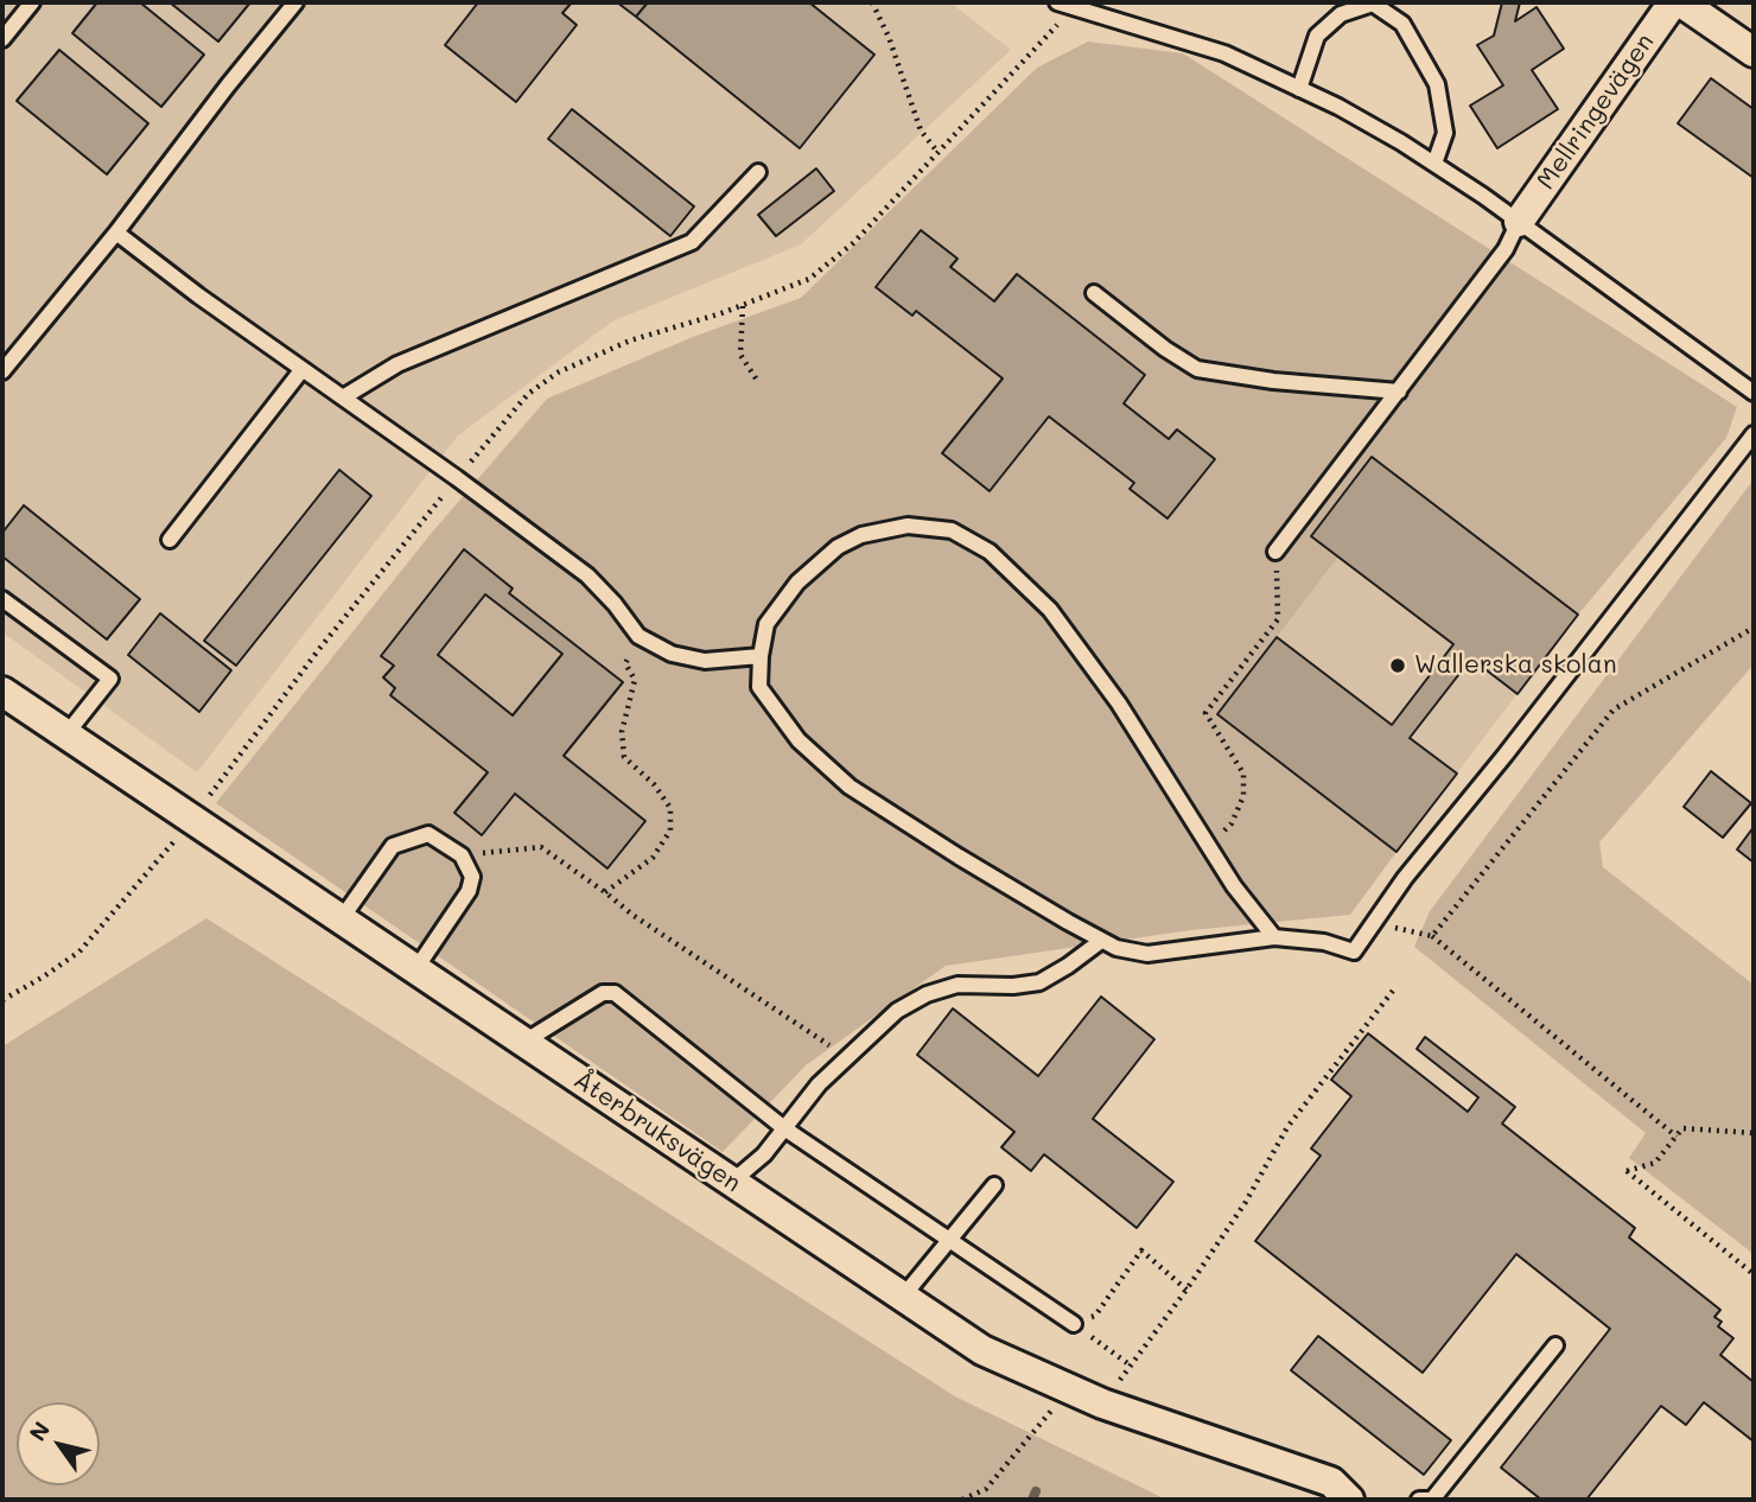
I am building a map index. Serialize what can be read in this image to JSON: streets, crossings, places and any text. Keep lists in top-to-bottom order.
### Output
{
  "streets": {
    "street": ["Mellringevägen", "Återbruksvägen"]
  },
  "places": ["Wallerska skolan"],
  "north": "top left"
}
